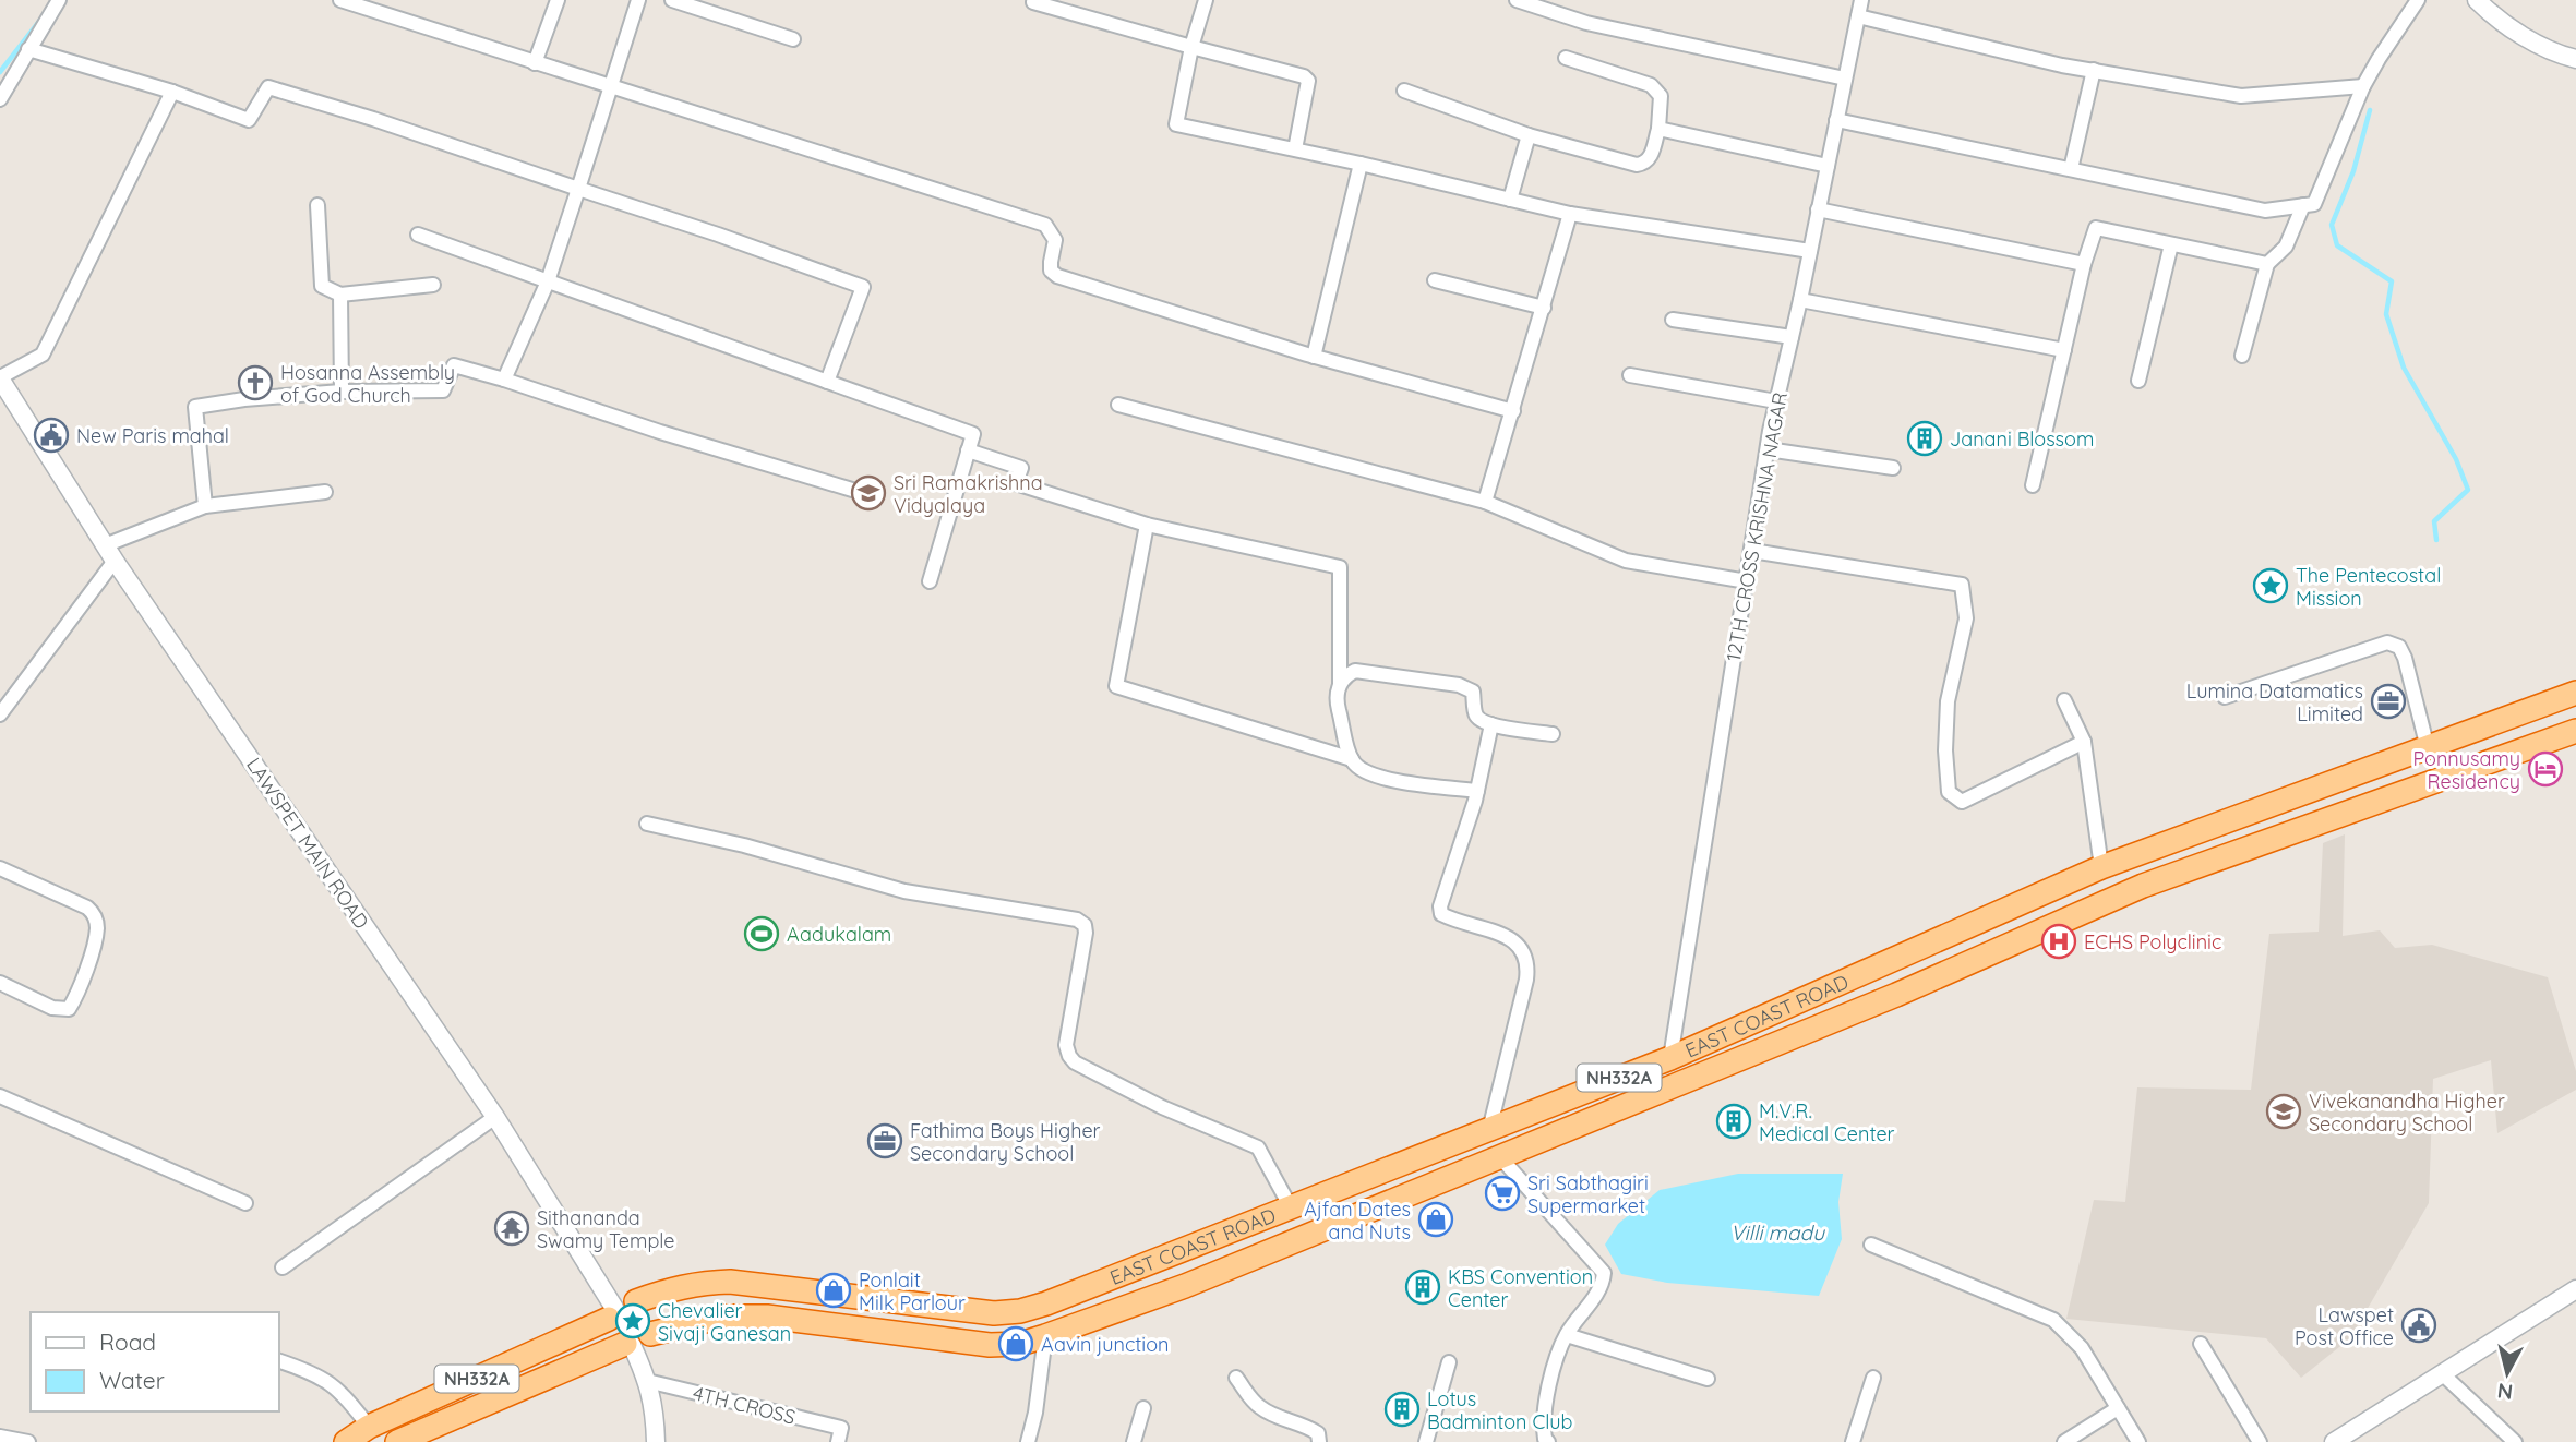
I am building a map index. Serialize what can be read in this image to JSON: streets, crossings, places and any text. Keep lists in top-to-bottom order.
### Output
{
  "streets": {
    "highway": ["EAST COAST ROAD", "NH332A"],
    "street": ["12TH CROSS KRISHNA NAGAR", "LAWSPET MAIN ROAD", "4TH CROSS"]
  },
  "crossings": [
    ["12TH CROSS KRISHNA NAGAR", "EAST COAST ROAD"],
    ["LAWSPET MAIN ROAD", "EAST COAST ROAD"]
  ],
  "water": ["Villi madu"],
  "places": {
    "church": ["Hosanna Assembly of God Church"],
    "public building": ["New Paris mahal", "Lawspet Post Office"],
    "building": [
      "Janani Blossom",
      "M.V.R. Medical Center",
      "KBS Convention Center",
      "Lotus Badminton Club"
    ],
    "school or university": ["Sri Ramakrishna Vidyalaya", "Vivekanandha Higher Secondary School"],
    "place": ["The Pentecostal Mission", "Chevalier Sivaji Ganesan"],
    "office": ["Lumina Datamatics Limited", "Fathima Boys Higher Secondary School"],
    "hotel": ["Ponnusamy Residency"],
    "sports": ["Aadukalam"],
    "hospital": ["ECHS Polyclinic"],
    "supermarket": ["Sri Sabthagiri Supermarket"],
    "shop": ["Ajfan Dates and Nuts", "Ponlait Milk Parlour", "Aavin junction"],
    "temple": ["Sithananda Swamy Temple"]
  },
  "legend": ["Road", "Water"],
  "north": "bottom"
}
